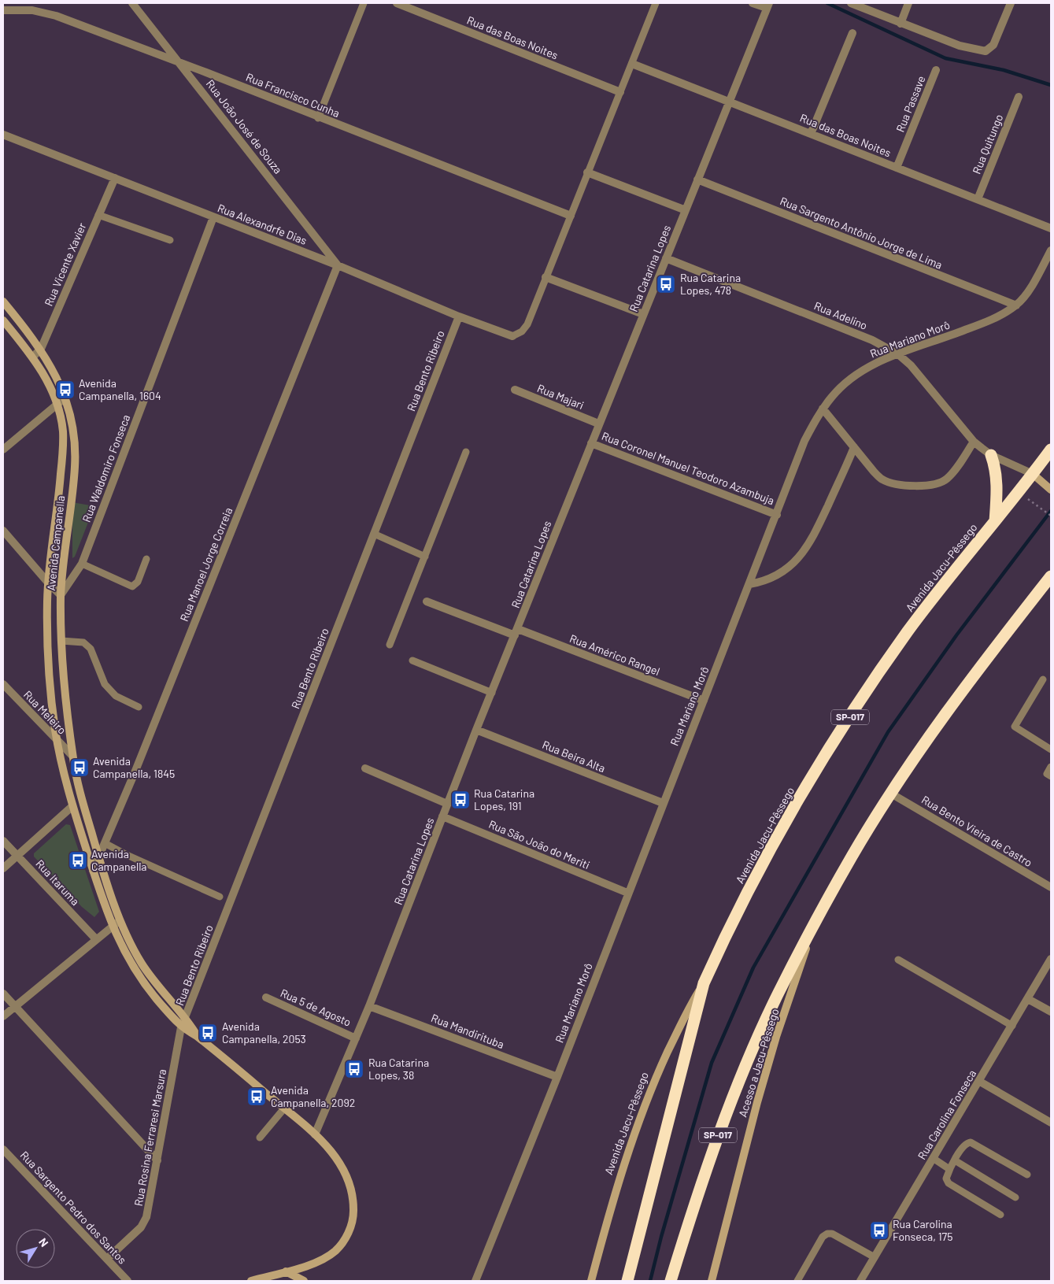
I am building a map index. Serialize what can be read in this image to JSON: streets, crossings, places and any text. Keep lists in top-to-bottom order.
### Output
{
  "streets": {
    "highway": ["Avenida Jacu-Pêssego", "SP-017"],
    "main road": ["Avenida Campanella", "Acesso a Jacu-Pêssego"],
    "street": [
      "Rua das Boas Noites",
      "Rua Francisco Cunha",
      "Rua Passave",
      "Rua João José de Souza",
      "Rua Quitungo",
      "Rua Alexandrfe Dias",
      "Rua Sargento Antônio Jorge de Lima",
      "Rua Vicente Xavier",
      "Rua Catarina Lopes",
      "Rua Adelino",
      "Rua Mariano Morô",
      "Rua Bento Ribeiro",
      "Rua Majari",
      "Rua Waldomiro Fonseca",
      "Rua Coronel Manuel Teodoro Azambuja",
      "Rua Manoel Jorge Correia",
      "Rua Américo Rangel",
      "Rua Meleiro",
      "Rua Beira Alta",
      "Rua Bento Vieira de Castro",
      "Rua São João do Meriti",
      "Rua Itaruma",
      "Rua 5 de Agosto",
      "Rua Mandirituba",
      "Rua Carolina Fonseca",
      "Rua Rosina Ferraresi Marsura",
      "Rua Sargento Pedro dos Santos"
    ]
  },
  "crossings": [
    ["Rua das Boas Noites", "Rua Passave"],
    ["Rua das Boas Noites", "Rua Quitungo"],
    ["Rua das Boas Noites", "Rua Catarina Lopes"],
    ["Rua Francisco Cunha", "Rua João José de Souza"],
    ["Rua João José de Souza", "Rua Alexandrfe Dias"],
    ["Rua João José de Souza", "Rua Manoel Jorge Correia"],
    ["Rua Alexandrfe Dias", "Rua Vicente Xavier"],
    ["Rua Alexandrfe Dias", "Rua Bento Ribeiro"],
    ["Rua Alexandrfe Dias", "Rua Waldomiro Fonseca"],
    ["Rua Alexandrfe Dias", "Rua Manoel Jorge Correia"],
    ["Rua Sargento Antônio Jorge de Lima", "Rua Catarina Lopes"],
    ["Rua Sargento Antônio Jorge de Lima", "Rua Mariano Morô"],
    ["Rua Vicente Xavier", "Avenida Campanella"],
    ["Rua Catarina Lopes", "Rua Adelino"],
    ["Rua Catarina Lopes", "Rua Majari"],
    ["Rua Catarina Lopes", "Rua Coronel Manuel Teodoro Azambuja"],
    ["Rua Catarina Lopes", "Avenida Campanella"],
    ["Rua Catarina Lopes", "Rua Américo Rangel"],
    ["Rua Catarina Lopes", "Rua Beira Alta"],
    ["Rua Catarina Lopes", "Rua São João do Meriti"],
    ["Rua Catarina Lopes", "Rua 5 de Agosto"],
    ["Rua Catarina Lopes", "Rua Mandirituba"],
    ["Rua Adelino", "Rua Mariano Morô"],
    ["Rua Adelino", "Avenida Jacu-Pêssego"],
    ["Rua Mariano Morô", "Rua Coronel Manuel Teodoro Azambuja"],
    ["Rua Mariano Morô", "Rua Américo Rangel"],
    ["Rua Mariano Morô", "Rua Beira Alta"],
    ["Rua Mariano Morô", "Rua São João do Meriti"],
    ["Rua Mariano Morô", "Rua Mandirituba"],
    ["Rua Bento Ribeiro", "Avenida Campanella"],
    ["Rua Bento Ribeiro", "Rua Rosina Ferraresi Marsura"],
    ["Rua Waldomiro Fonseca", "Avenida Campanella"],
    ["Avenida Campanella", "Rua Manoel Jorge Correia"],
    ["Avenida Campanella", "Rua Meleiro"],
    ["Avenida Campanella", "Rua Rosina Ferraresi Marsura"],
    ["Avenida Jacu-Pêssego", "SP-017"],
    ["SP-017", "Rua Bento Vieira de Castro"],
    ["SP-017", "Acesso a Jacu-Pêssego"],
    ["Rua Rosina Ferraresi Marsura", "Rua Sargento Pedro dos Santos"]
  ],
  "places": {
    "bus stop": [
      "Rua Catarina Lopes, 478",
      "Avenida Campanella, 1604",
      "Avenida Campanella, 1845",
      "Rua Catarina Lopes, 191",
      "Avenida Campanella",
      "Avenida Campanella, 2053",
      "Rua Catarina Lopes, 38",
      "Avenida Campanella, 2092",
      "Rua Carolina Fonseca, 175"
    ]
  },
  "north": "top right"
}
